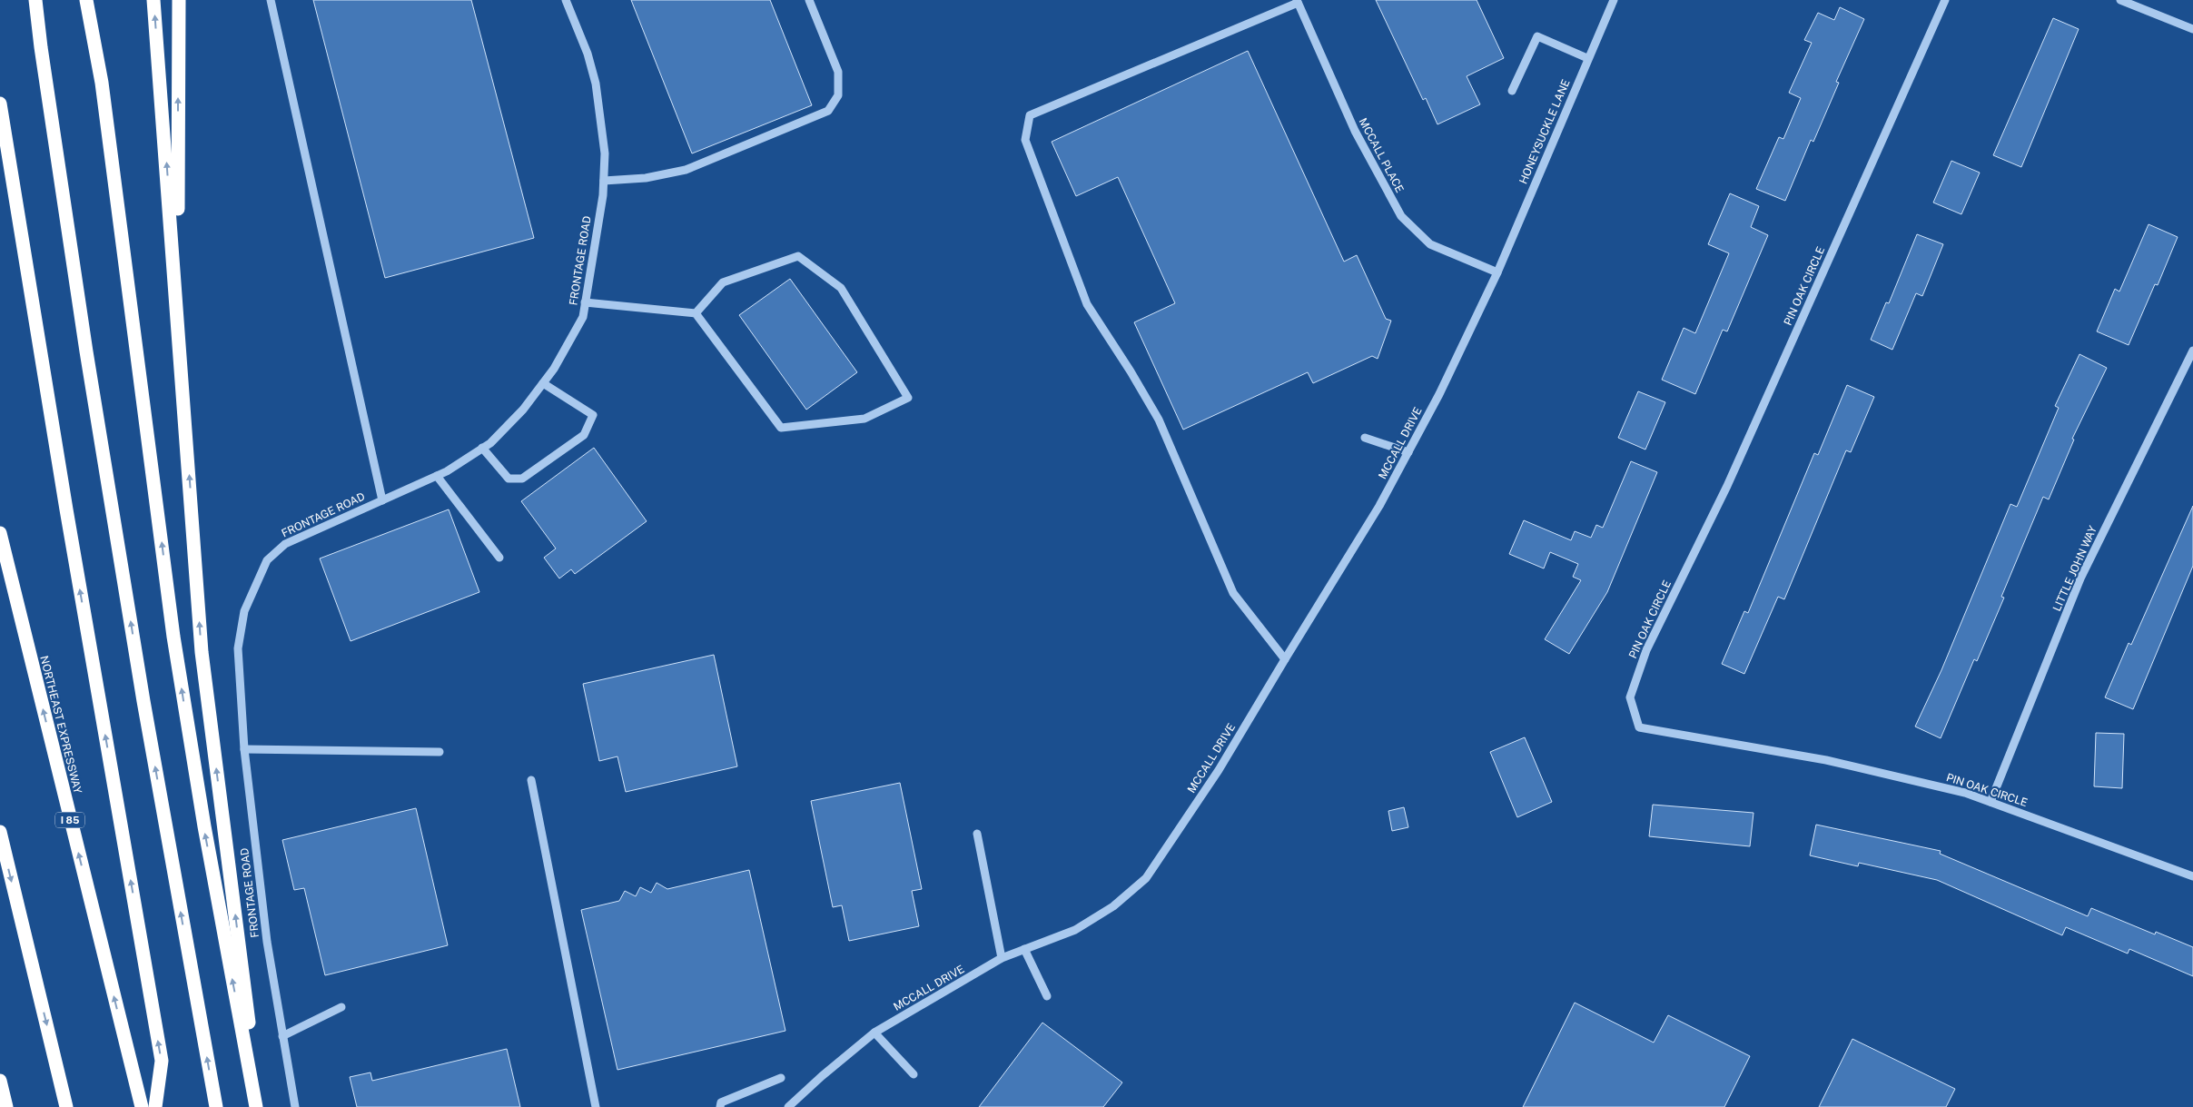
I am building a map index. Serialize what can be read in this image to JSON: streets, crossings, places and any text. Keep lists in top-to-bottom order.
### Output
{
  "streets": {
    "highway": ["NORTHEAST EXPRESSWAY", "I 85"],
    "street": [
      "HONEYSUCKLE LANE",
      "MCCALL PLACE",
      "FRONTAGE ROAD",
      "PIN OAK CIRCLE",
      "MCCALL DRIVE",
      "LITTLE JOHN WAY"
    ]
  },
  "crossings": [
    ["HONEYSUCKLE LANE", "MCCALL PLACE"],
    ["HONEYSUCKLE LANE", "MCCALL DRIVE"],
    ["MCCALL PLACE", "MCCALL DRIVE"],
    ["PIN OAK CIRCLE", "LITTLE JOHN WAY"]
  ]
}
